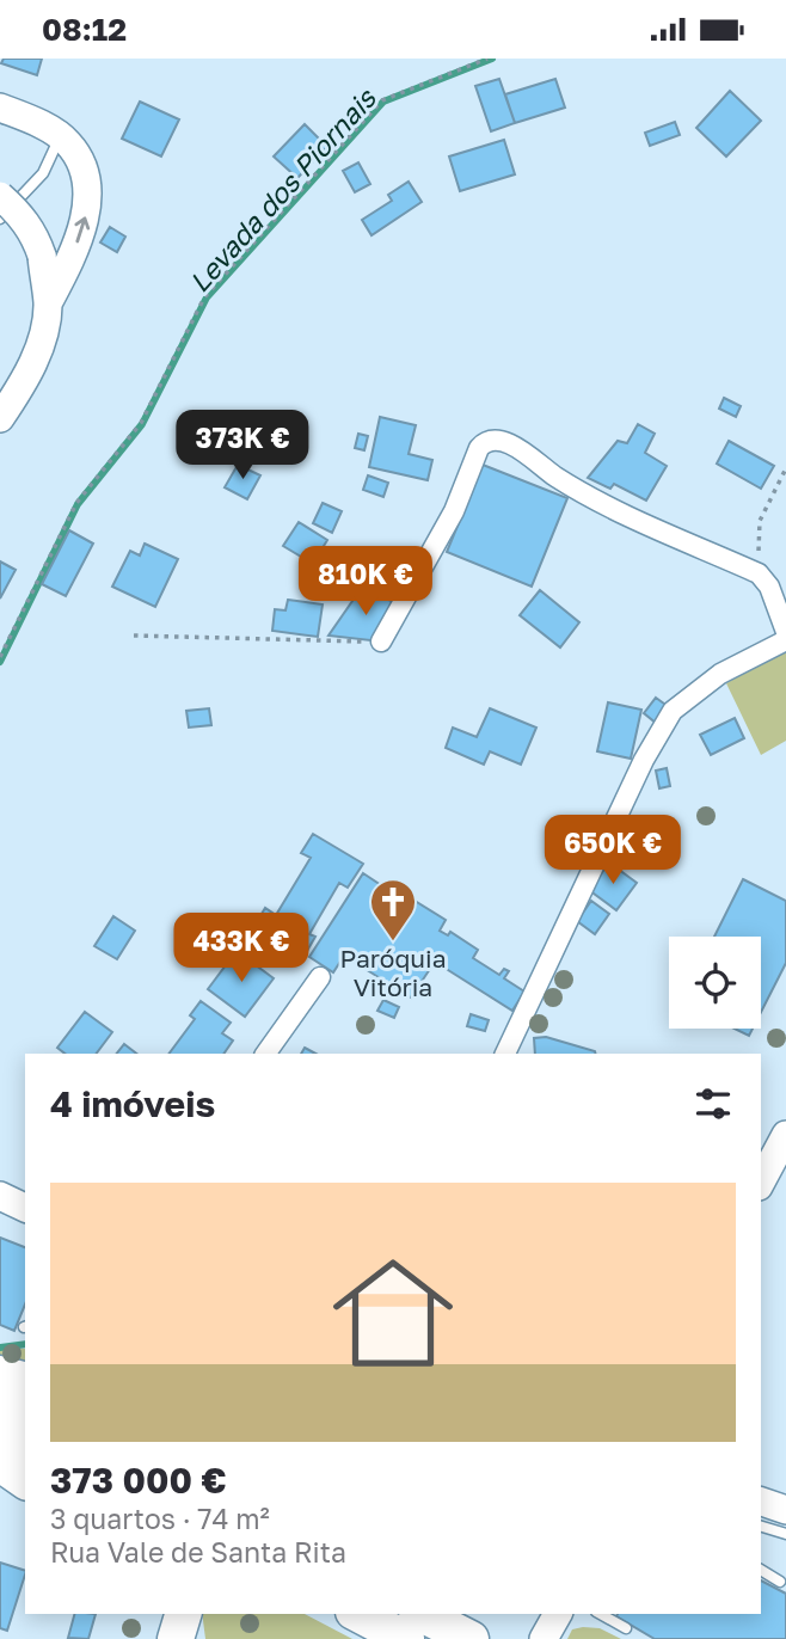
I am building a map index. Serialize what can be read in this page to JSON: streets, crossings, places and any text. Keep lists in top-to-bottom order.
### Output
{
  "water": ["Levada dos Piornais"],
  "places": {
    "church": ["Paróquia Vitória"]
  },
  "page": {
    "status": "08:12",
    "price": [
      "373K €",
      "810K €",
      "650K €",
      "433K €"
    ],
    "heading": "4 imóveis",
    "list": [
      {
        "name": "373 000 €",
        "note": "3 quartos · 74 m² · Rua Vale de Santa Rita"
      }
    ]
  }
}
